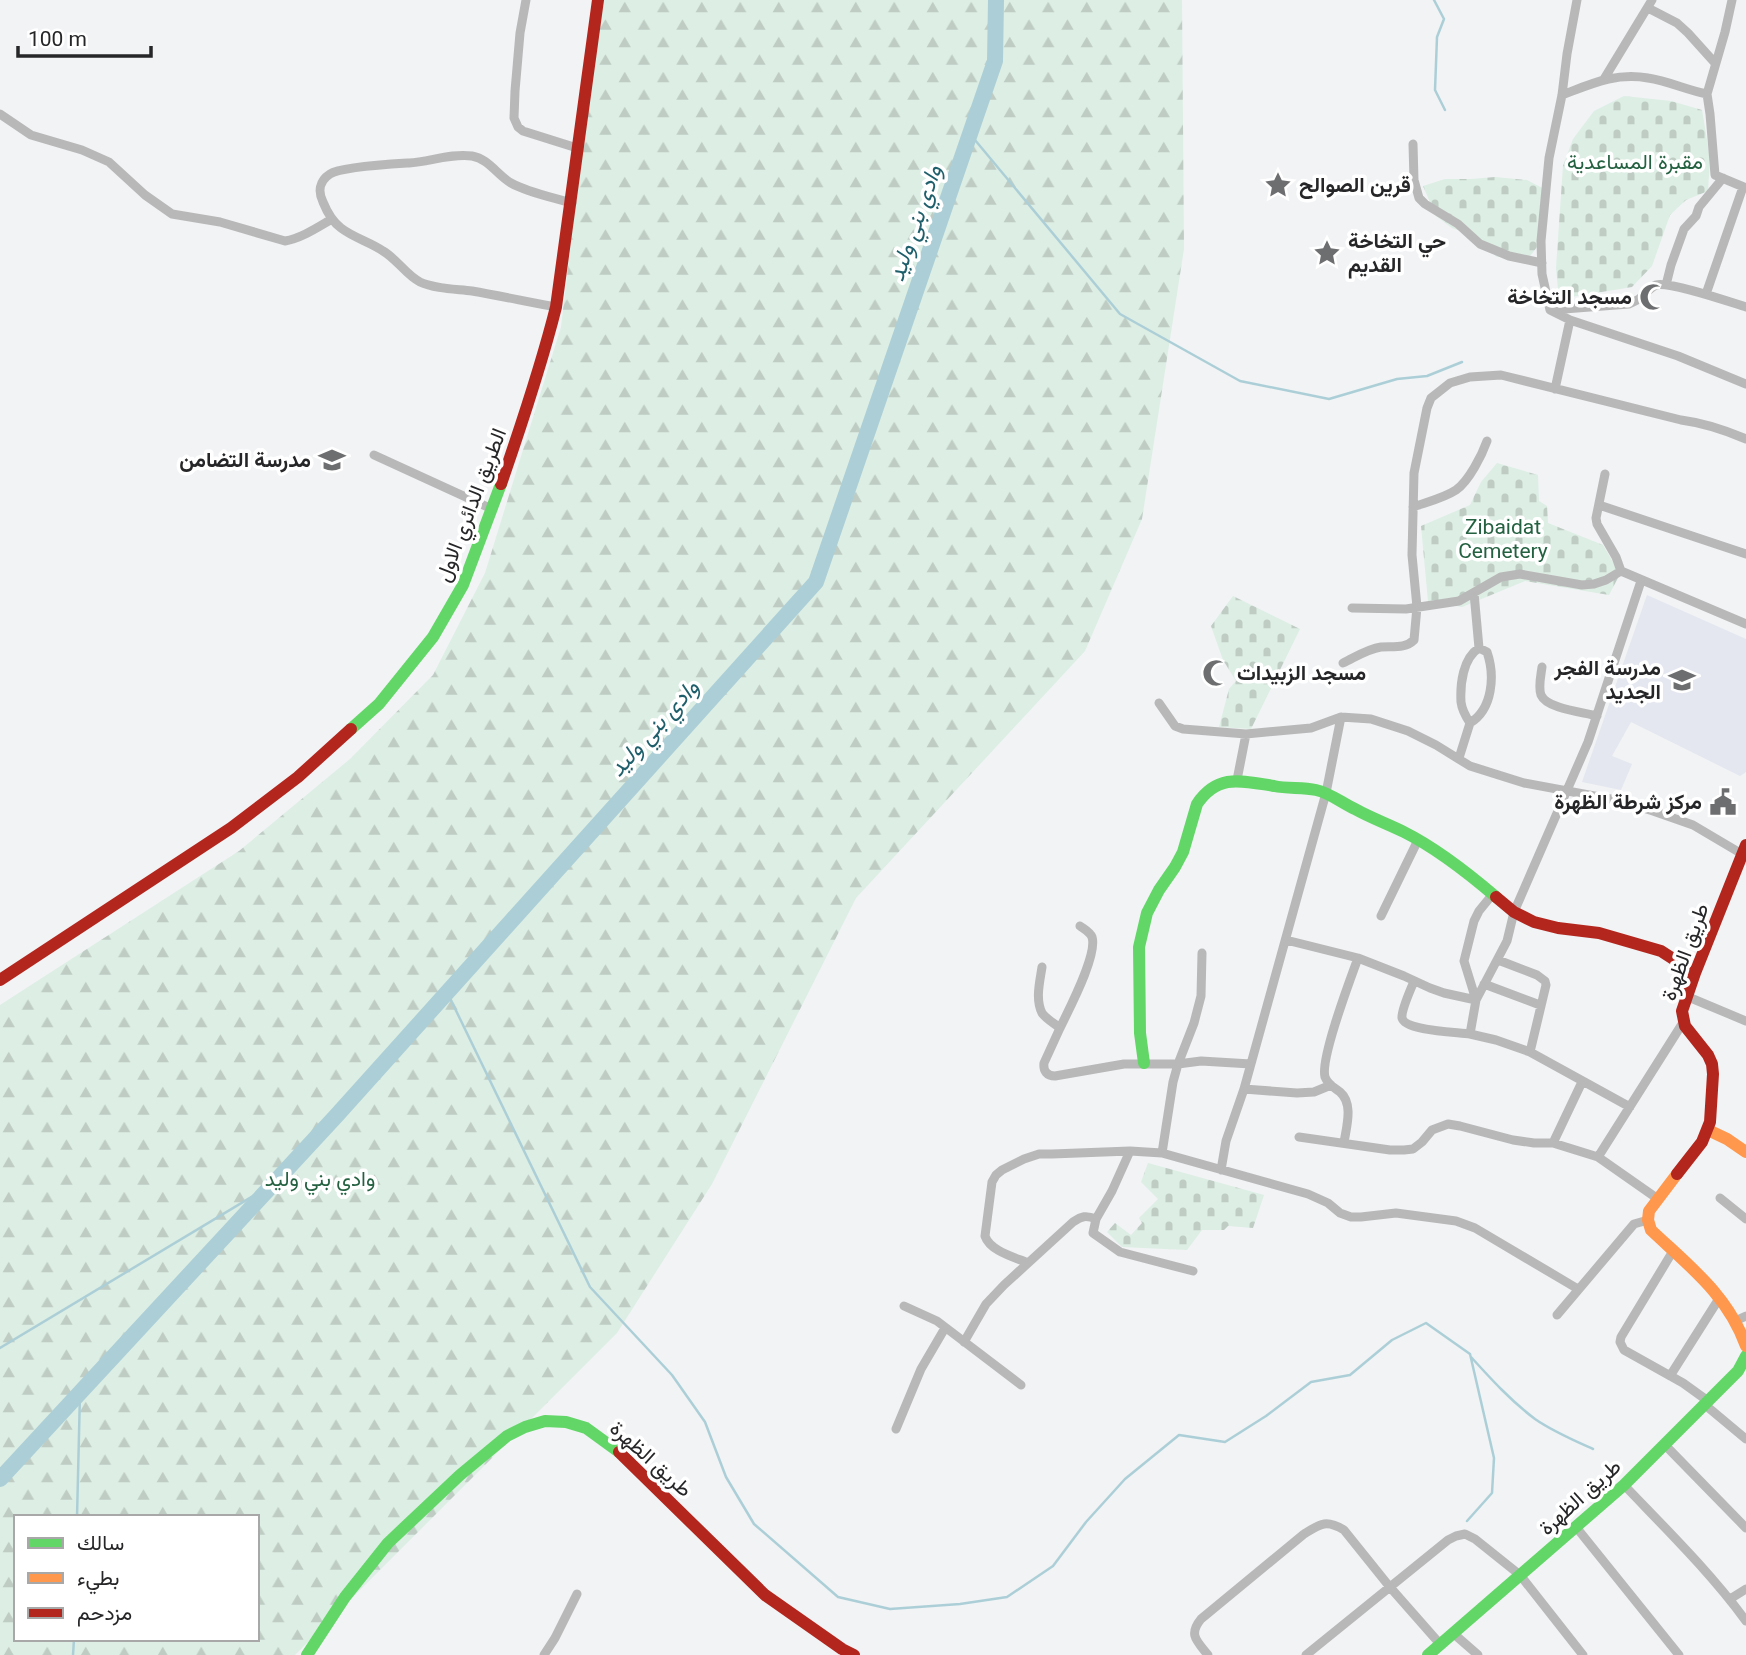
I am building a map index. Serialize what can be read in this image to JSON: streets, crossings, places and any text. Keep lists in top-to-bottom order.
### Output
{
  "streets": {
    "main road": ["الطريق الدائري الاول", "طريق الظهرة"]
  },
  "water": ["وادي بني وليد"],
  "parks": ["مقبرة المساعدية", "Zibaidat Cemetery", "وادي بني وليد"],
  "places": {
    "place": ["قرين الصوالح", "حي التخاخة القديم"],
    "mosque": ["مسجد التخاخة", "مسجد الزبيدات"],
    "school or university": ["مدرسة التضامن", "مدرسة الفجر الجديد"],
    "public building": ["مركز شرطة الظهرة"]
  },
  "legend": ["سالك", "بطيء", "مزدحم"],
  "scale_bar": "100 m"
}
